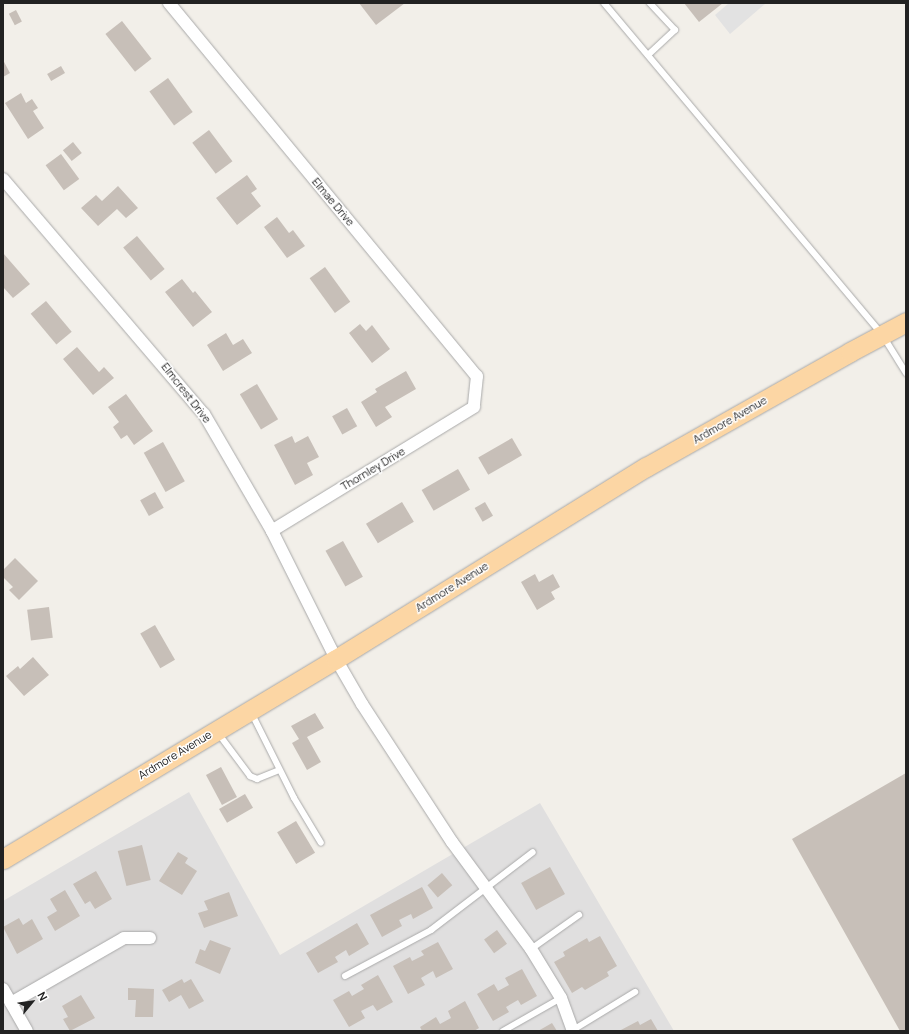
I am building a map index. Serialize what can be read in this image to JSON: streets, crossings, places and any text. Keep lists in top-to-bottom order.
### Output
{
  "streets": {
    "main road": ["Ardmore Avenue"],
    "street": ["Elmae Drive", "Elmcrest Drive", "Thornley Drive"]
  },
  "crossings": [
    ["Elmae Drive", "Thornley Drive"],
    ["Elmcrest Drive", "Ardmore Avenue"],
    ["Elmcrest Drive", "Thornley Drive"]
  ],
  "north": "top right"
}
